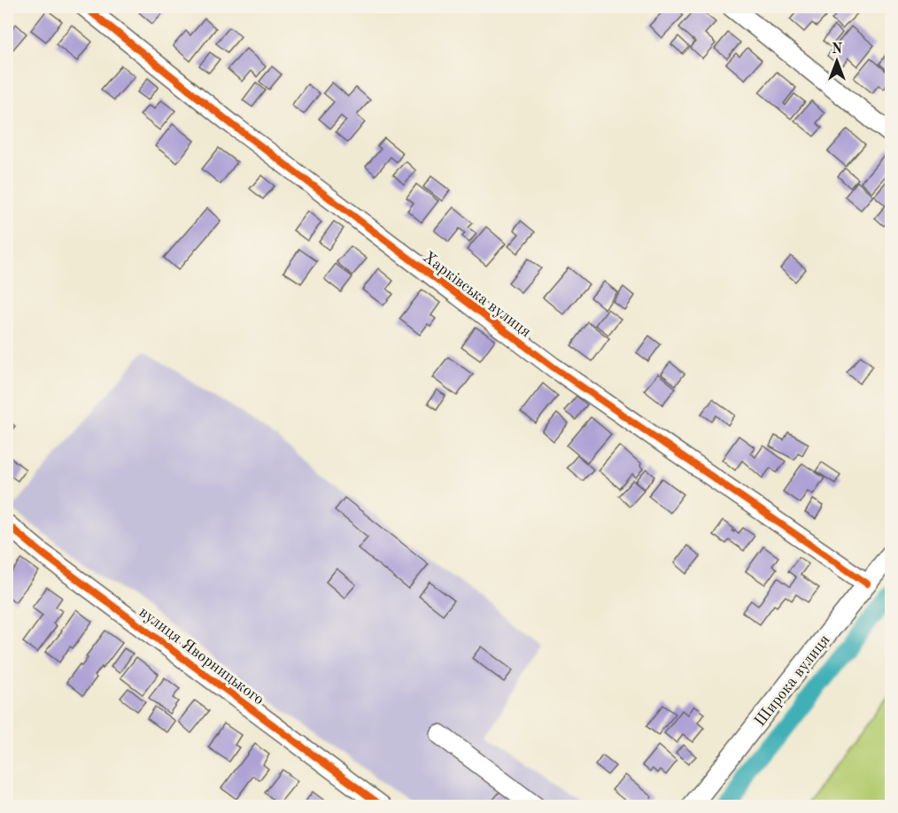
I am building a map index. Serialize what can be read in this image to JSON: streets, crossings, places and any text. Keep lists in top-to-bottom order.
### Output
{
  "streets": {
    "street": ["Харківська вулиця", "вулиця Яворницького", "Широка вулиця"]
  },
  "crossings": [
    ["Харківська вулиця", "Широка вулиця"]
  ],
  "north": "top"
}
